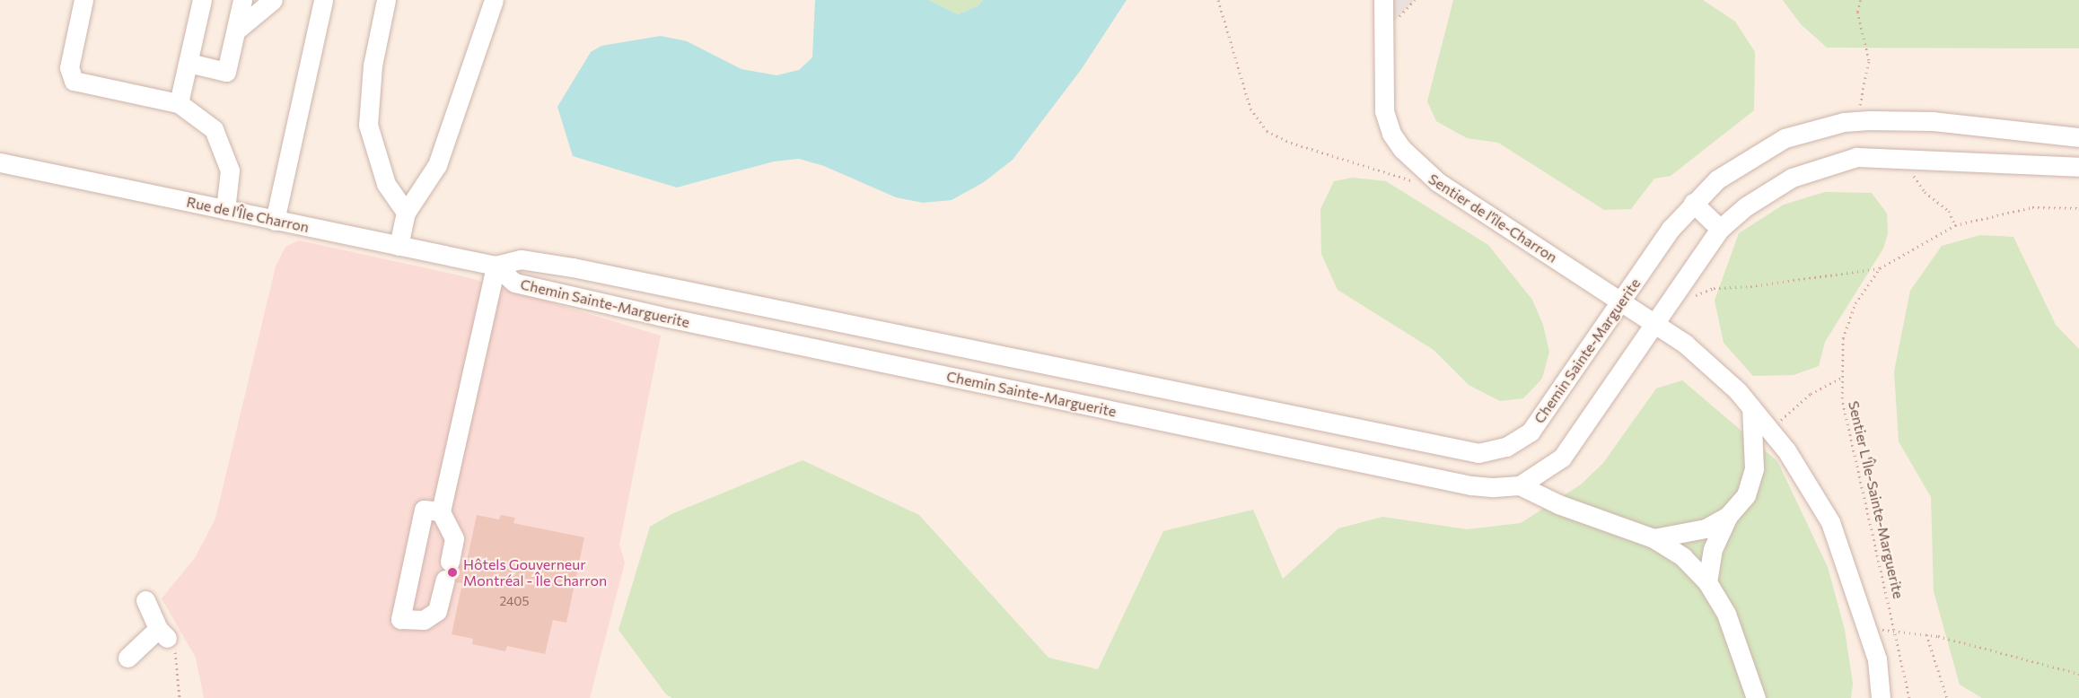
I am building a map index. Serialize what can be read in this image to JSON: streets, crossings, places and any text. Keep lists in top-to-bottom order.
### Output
{
  "streets": {
    "street": ["Rue de l'Île Charron", "Chemin Sainte-Marguerite"],
    "path": ["Sentier de l'île-Charron", "Sentier L'Île-Sainte-Marguerite"]
  },
  "crossings": [
    ["Rue de l'Île Charron", "Chemin Sainte-Marguerite"]
  ],
  "places": ["Hôtels Gouverneur Montréal - Île Charron"],
  "house_numbers": ["2405"]
}
